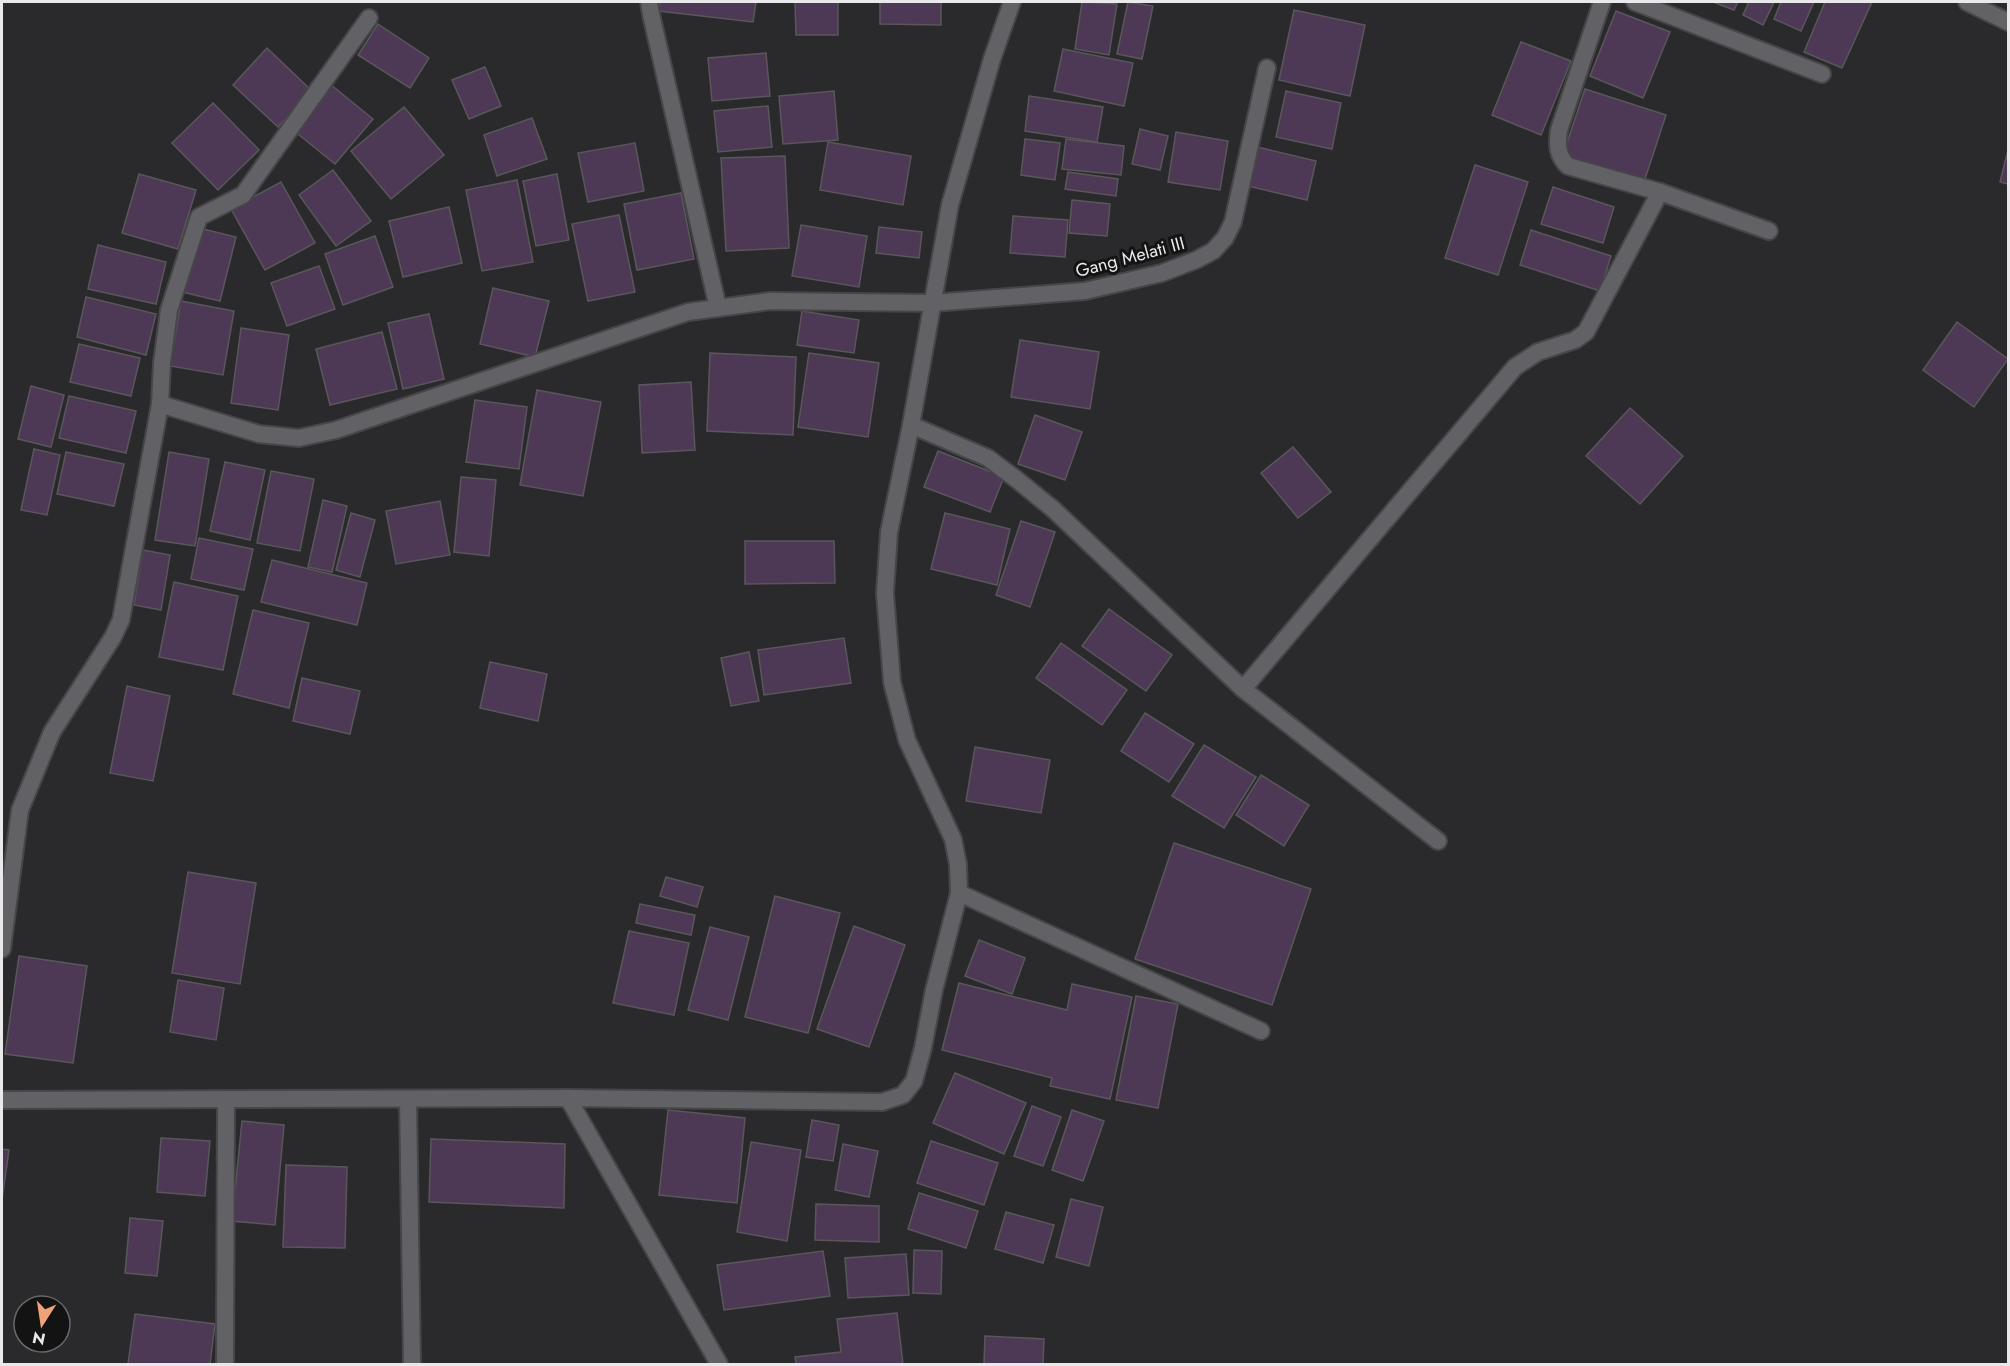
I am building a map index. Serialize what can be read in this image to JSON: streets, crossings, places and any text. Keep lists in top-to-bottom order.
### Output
{
  "streets": {
    "street": ["Gang Melati III"]
  },
  "north": "bottom"
}
